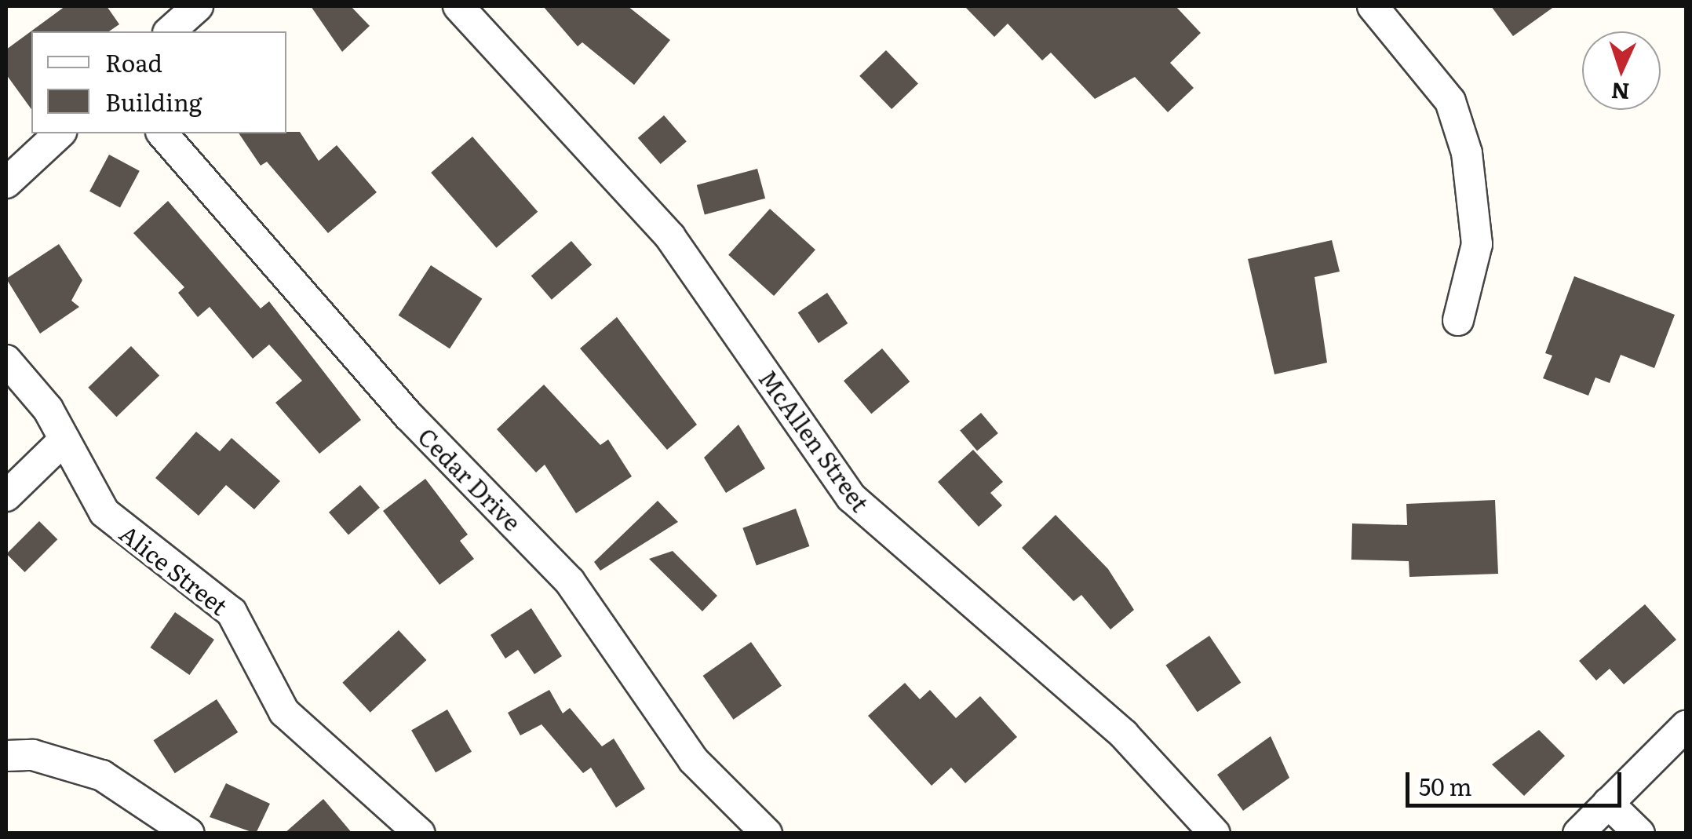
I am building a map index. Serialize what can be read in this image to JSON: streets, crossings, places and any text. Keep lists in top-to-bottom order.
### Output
{
  "streets": {
    "street": ["McAllen Street", "Cedar Drive", "Alice Street"]
  },
  "legend": ["Road", "Building"],
  "scale_bar": "50 m",
  "north": "bottom"
}
